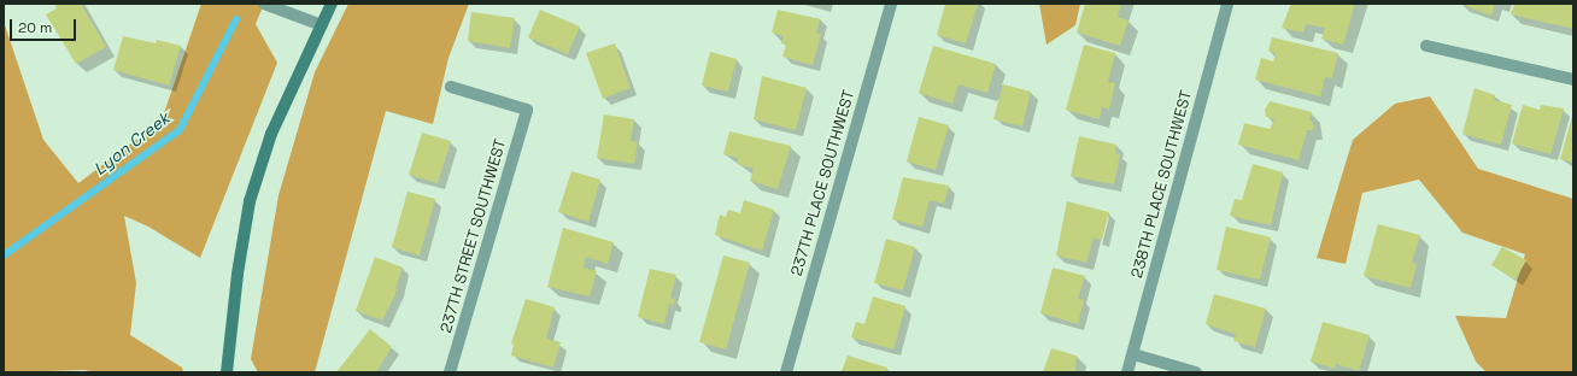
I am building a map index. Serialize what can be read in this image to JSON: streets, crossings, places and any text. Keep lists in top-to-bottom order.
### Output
{
  "streets": {
    "street": ["237TH PLACE SOUTHWEST", "238TH PLACE SOUTHWEST", "237TH STREET SOUTHWEST"]
  },
  "water": ["Lyon Creek"],
  "scale_bar": "20 m"
}
